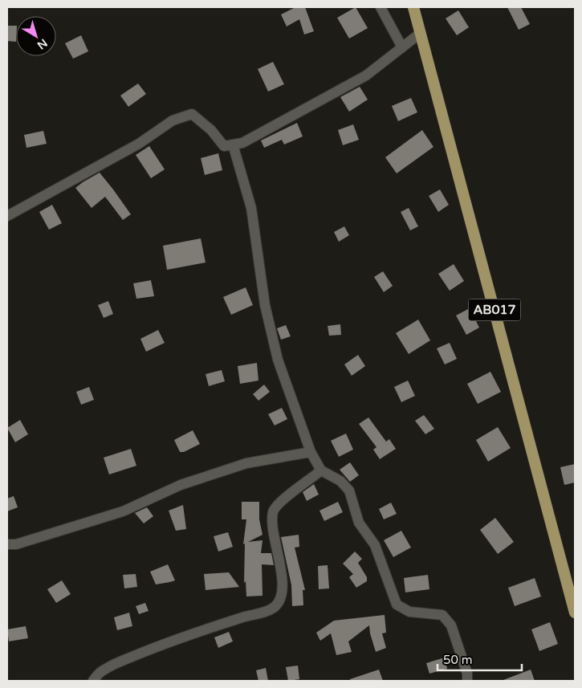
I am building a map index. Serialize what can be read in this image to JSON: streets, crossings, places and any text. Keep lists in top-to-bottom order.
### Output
{
  "streets": {
    "main road": ["AB017"]
  },
  "scale_bar": "50 m",
  "north": "bottom right"
}
